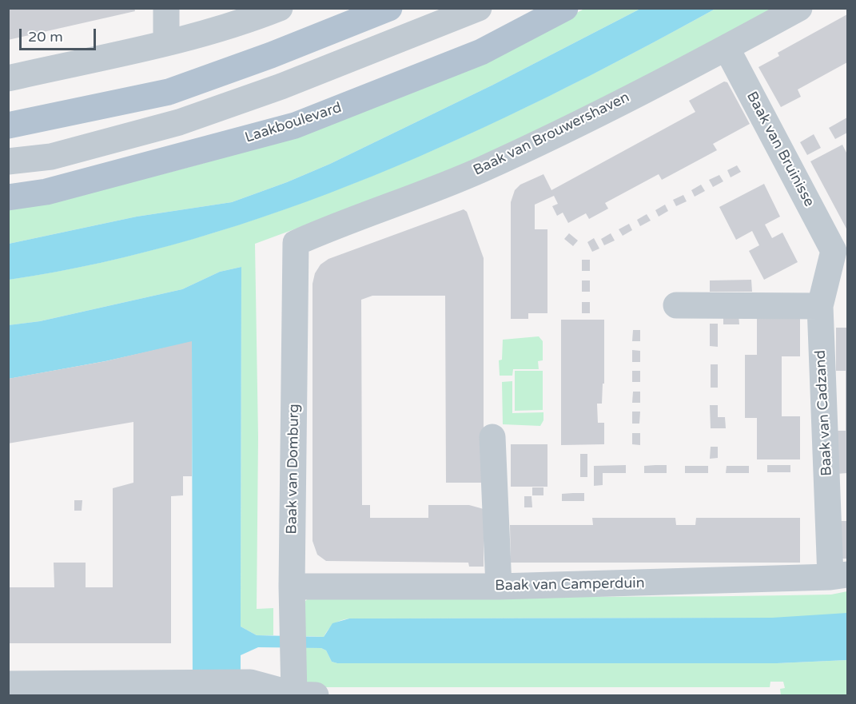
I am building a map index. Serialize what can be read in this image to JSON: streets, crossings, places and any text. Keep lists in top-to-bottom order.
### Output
{
  "streets": {
    "main road": ["Laakboulevard"],
    "street": [
      "Baak van Brouwershaven",
      "Baak van Bruinisse",
      "Baak van Cadzand",
      "Baak van Domburg",
      "Baak van Camperduin"
    ]
  },
  "crossings": [
    ["Baak van Brouwershaven", "Baak van Bruinisse"],
    ["Baak van Brouwershaven", "Baak van Domburg"],
    ["Baak van Bruinisse", "Baak van Cadzand"],
    ["Baak van Cadzand", "Baak van Camperduin"],
    ["Baak van Domburg", "Baak van Camperduin"]
  ],
  "scale_bar": "20 m"
}
